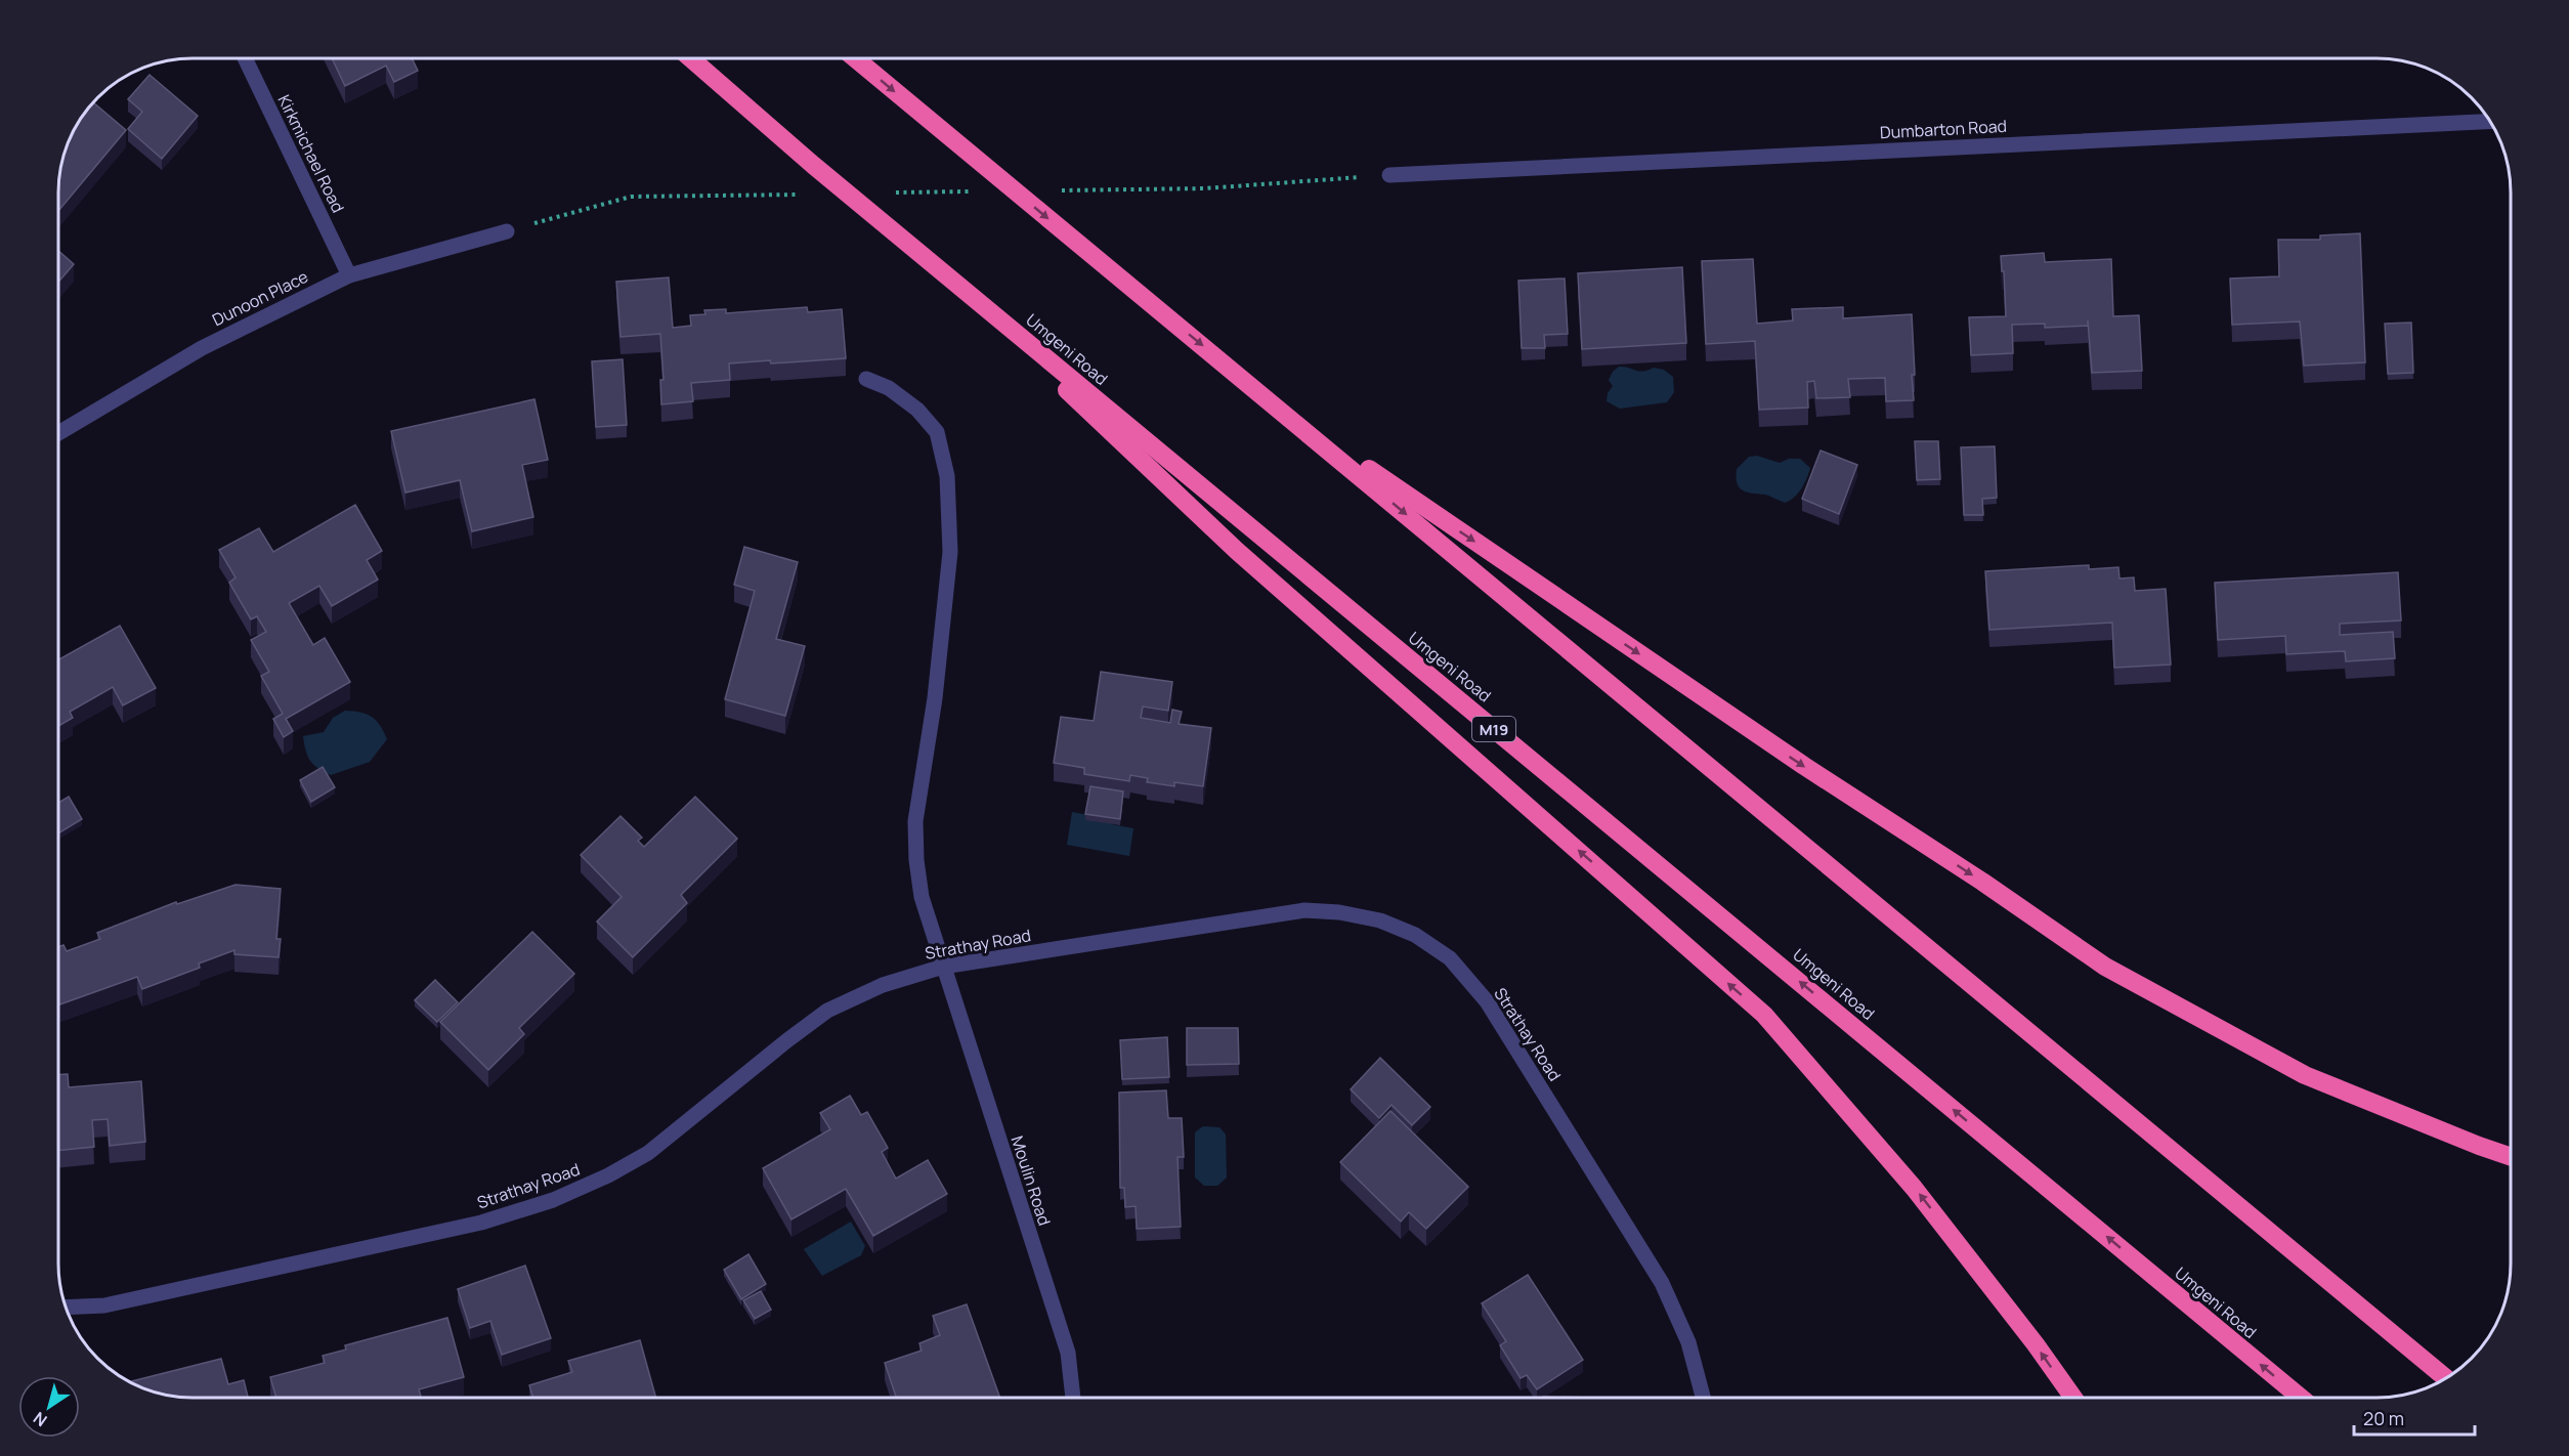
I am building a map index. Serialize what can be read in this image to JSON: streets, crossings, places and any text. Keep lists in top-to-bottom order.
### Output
{
  "streets": {
    "highway": ["Umgeni Road", "M19"],
    "street": [
      "Dumbarton Road",
      "Kirkmichael Road",
      "Dunoon Place",
      "Strathay Road",
      "Moulin Road"
    ]
  },
  "crossings": [
    ["Kirkmichael Road", "Dunoon Place"],
    ["Strathay Road", "Moulin Road"]
  ],
  "scale_bar": "20 m",
  "north": "bottom left"
}
